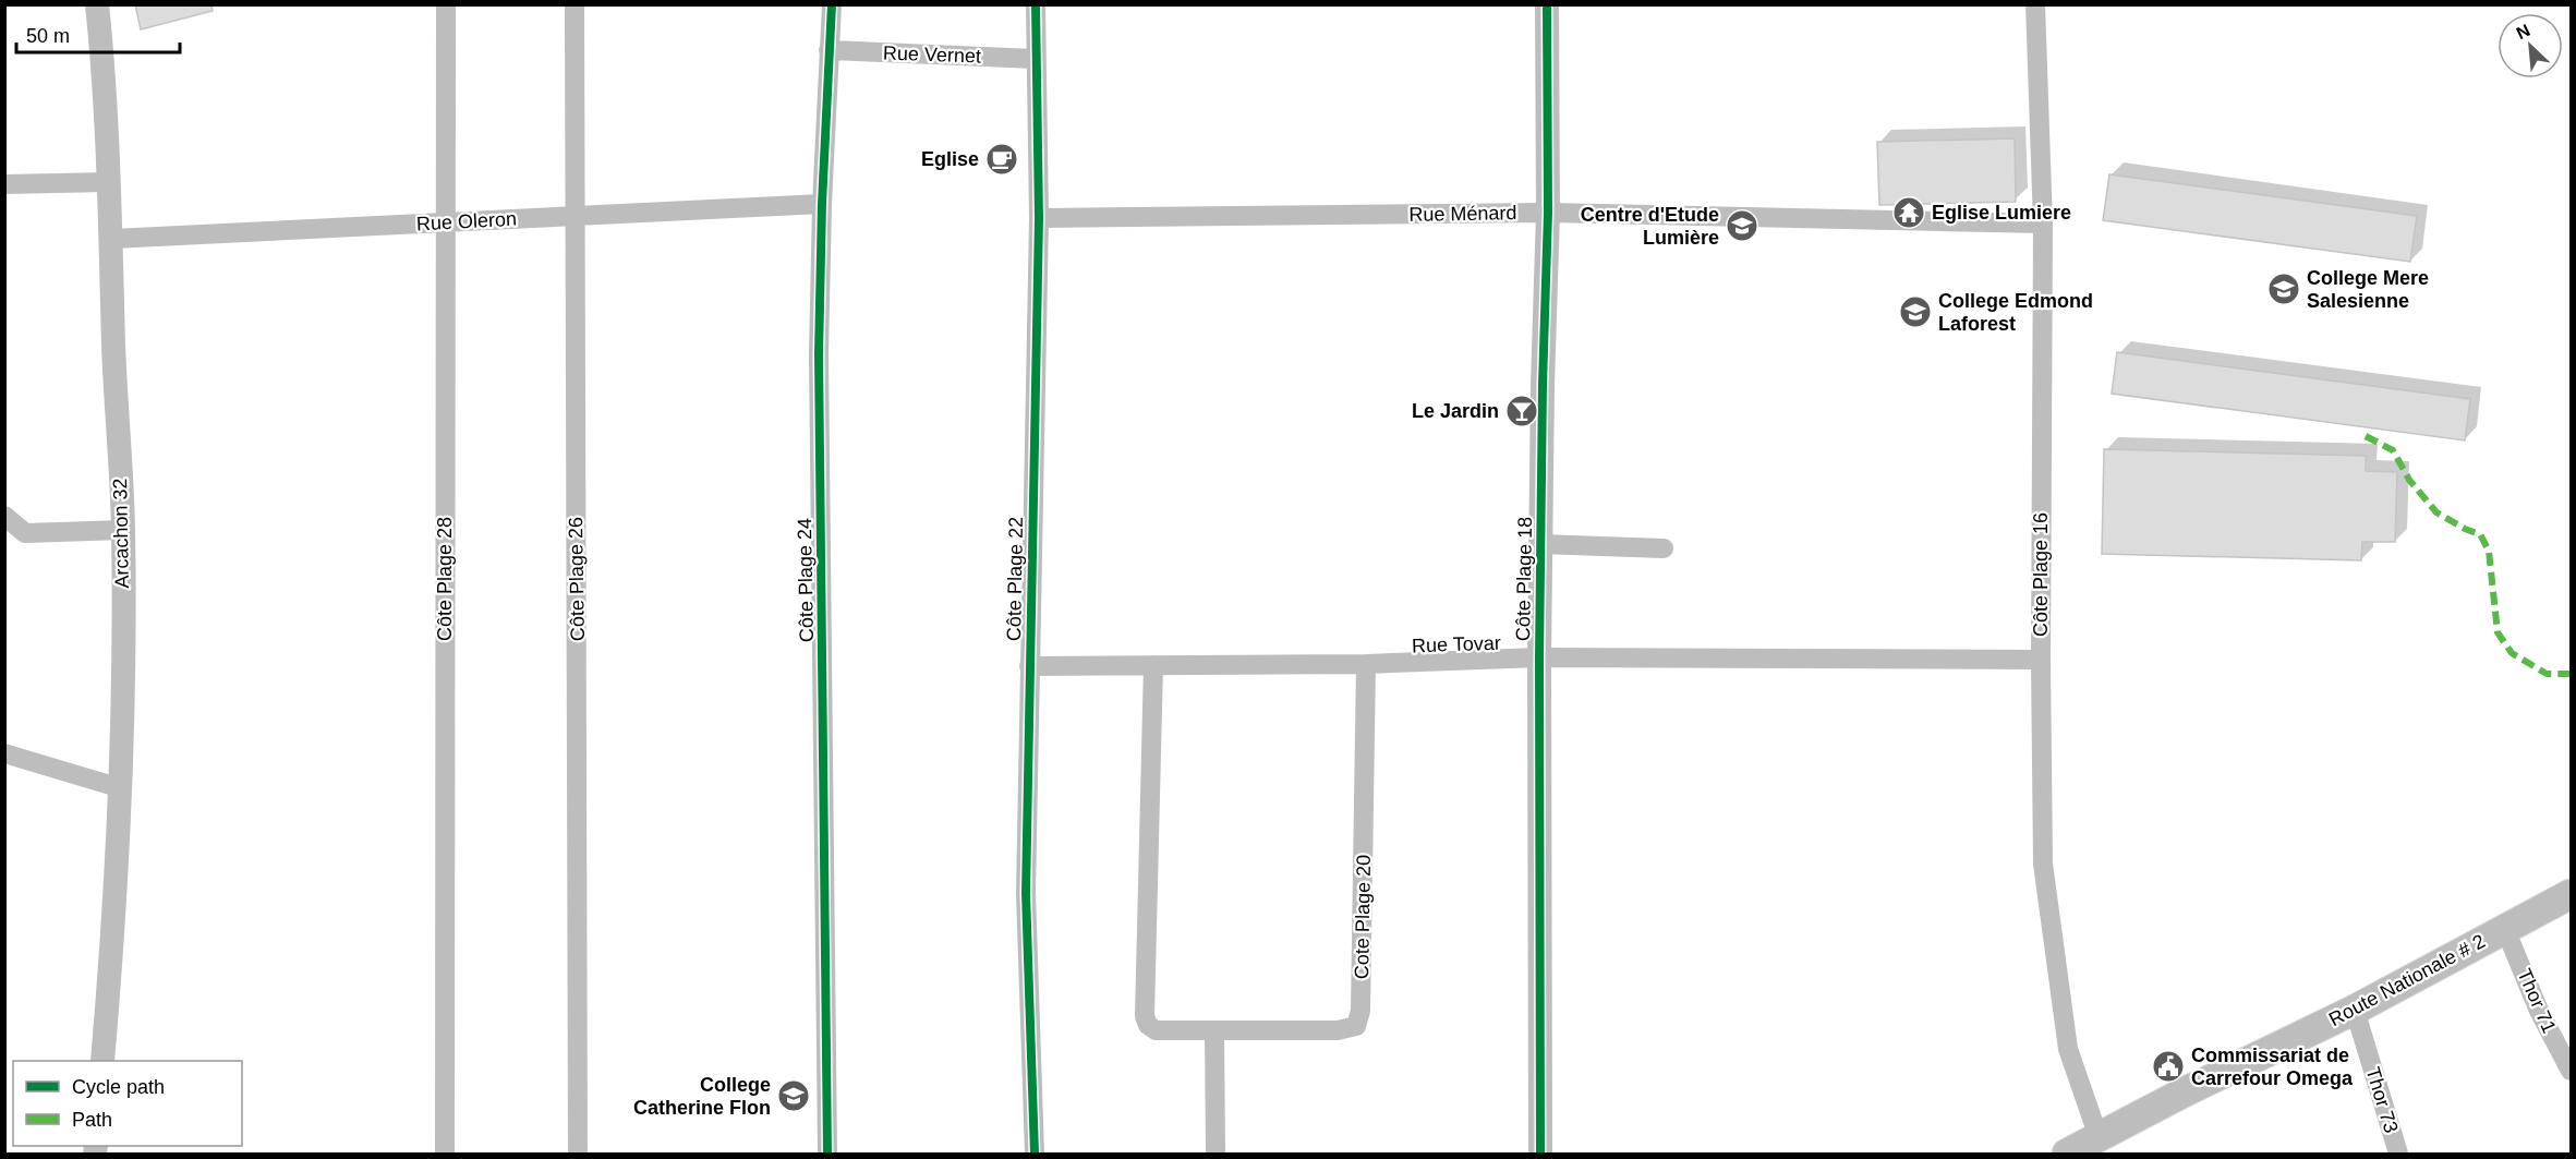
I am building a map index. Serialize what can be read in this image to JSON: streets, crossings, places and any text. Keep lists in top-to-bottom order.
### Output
{
  "streets": {
    "main road": ["Route Nationale # 2"],
    "street": [
      "Rue Vernet",
      "Rue Ménard",
      "Rue Oleron",
      "Arcachon 32",
      "Côte Plage 16",
      "Côte Plage 28",
      "Côte Plage 26",
      "Côte Plage 22",
      "Côte Plage 18",
      "Côte Plage 24",
      "Rue Tovar",
      "Cote Plage 20",
      "Thor 71",
      "Thor 73"
    ]
  },
  "crossings": [
    ["Rue Vernet", "Côte Plage 22"],
    ["Rue Vernet", "Côte Plage 24"],
    ["Rue Ménard", "Côte Plage 16"],
    ["Rue Ménard", "Côte Plage 22"],
    ["Rue Ménard", "Côte Plage 18"],
    ["Rue Oleron", "Arcachon 32"],
    ["Rue Oleron", "Côte Plage 28"],
    ["Rue Oleron", "Côte Plage 26"],
    ["Rue Oleron", "Côte Plage 24"],
    ["Côte Plage 16", "Rue Tovar"],
    ["Côte Plage 16", "Route Nationale # 2"],
    ["Côte Plage 22", "Rue Tovar"],
    ["Côte Plage 18", "Rue Tovar"],
    ["Rue Tovar", "Cote Plage 20"],
    ["Route Nationale # 2", "Thor 71"],
    ["Route Nationale # 2", "Thor 73"]
  ],
  "places": {
    "cafe": ["Eglise"],
    "temple": ["Eglise Lumiere"],
    "school or university": [
      "Centre d'Etude Lumière",
      "College Mere Salesienne",
      "College Edmond Laforest",
      "College Catherine Flon"
    ],
    "bar": ["Le Jardin"],
    "public building": ["Commissariat de Carrefour Omega"]
  },
  "legend": ["Cycle path", "Path"],
  "scale_bar": "50 m",
  "north": "top left"
}
